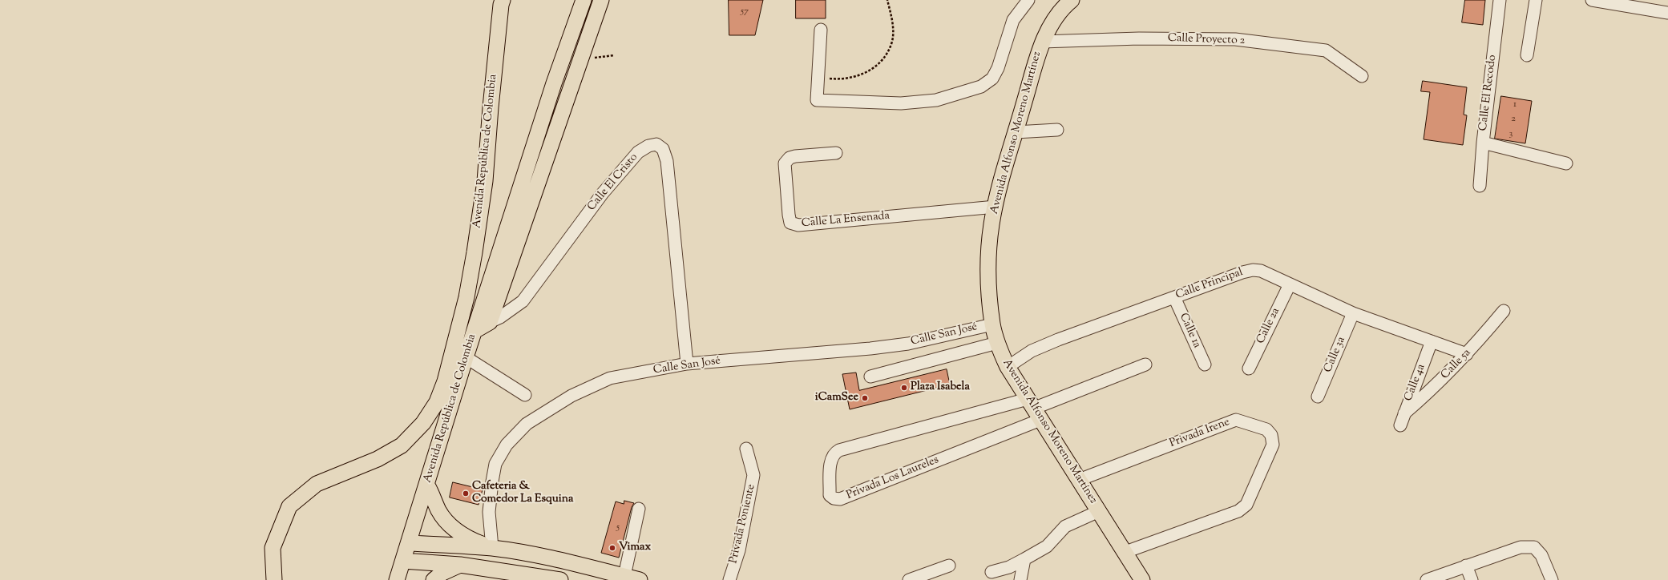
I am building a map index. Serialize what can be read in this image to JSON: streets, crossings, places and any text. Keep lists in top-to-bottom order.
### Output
{
  "streets": {
    "main road": ["Avenida Alfonso Moreno Martínez", "Avenida República de Colombia"],
    "street": [
      "Calle Proyecto 2",
      "Calle El Recodo",
      "Calle El Cristo",
      "Calle La Ensenada",
      "Calle Principal",
      "Calle 2a",
      "Calle 1a",
      "Calle San José",
      "Calle 3a",
      "Calle 5a",
      "Calle 4a",
      "Privada Irene",
      "Privada Los Laureles",
      "Privada Poniente"
    ]
  },
  "crossings": [
    ["Calle Proyecto 2", "Avenida Alfonso Moreno Martínez"],
    ["Avenida Alfonso Moreno Martínez", "Calle La Ensenada"],
    ["Avenida Alfonso Moreno Martínez", "Calle Principal"],
    ["Avenida Alfonso Moreno Martínez", "Calle San José"],
    ["Avenida Alfonso Moreno Martínez", "Privada Irene"],
    ["Avenida Alfonso Moreno Martínez", "Privada Los Laureles"],
    ["Calle El Cristo", "Calle San José"],
    ["Calle Principal", "Calle 2a"],
    ["Calle Principal", "Calle 1a"],
    ["Calle Principal", "Calle 3a"],
    ["Calle Principal", "Calle 5a"],
    ["Calle Principal", "Calle 4a"],
    ["Calle 5a", "Calle 4a"]
  ],
  "places": [
    "Plaza Isabela",
    "iCamSee",
    "Cafeteria & Comedor La Esquina",
    "Vimax"
  ],
  "house_numbers": [
    "57",
    "1",
    "2",
    "3",
    "5"
  ]
}
